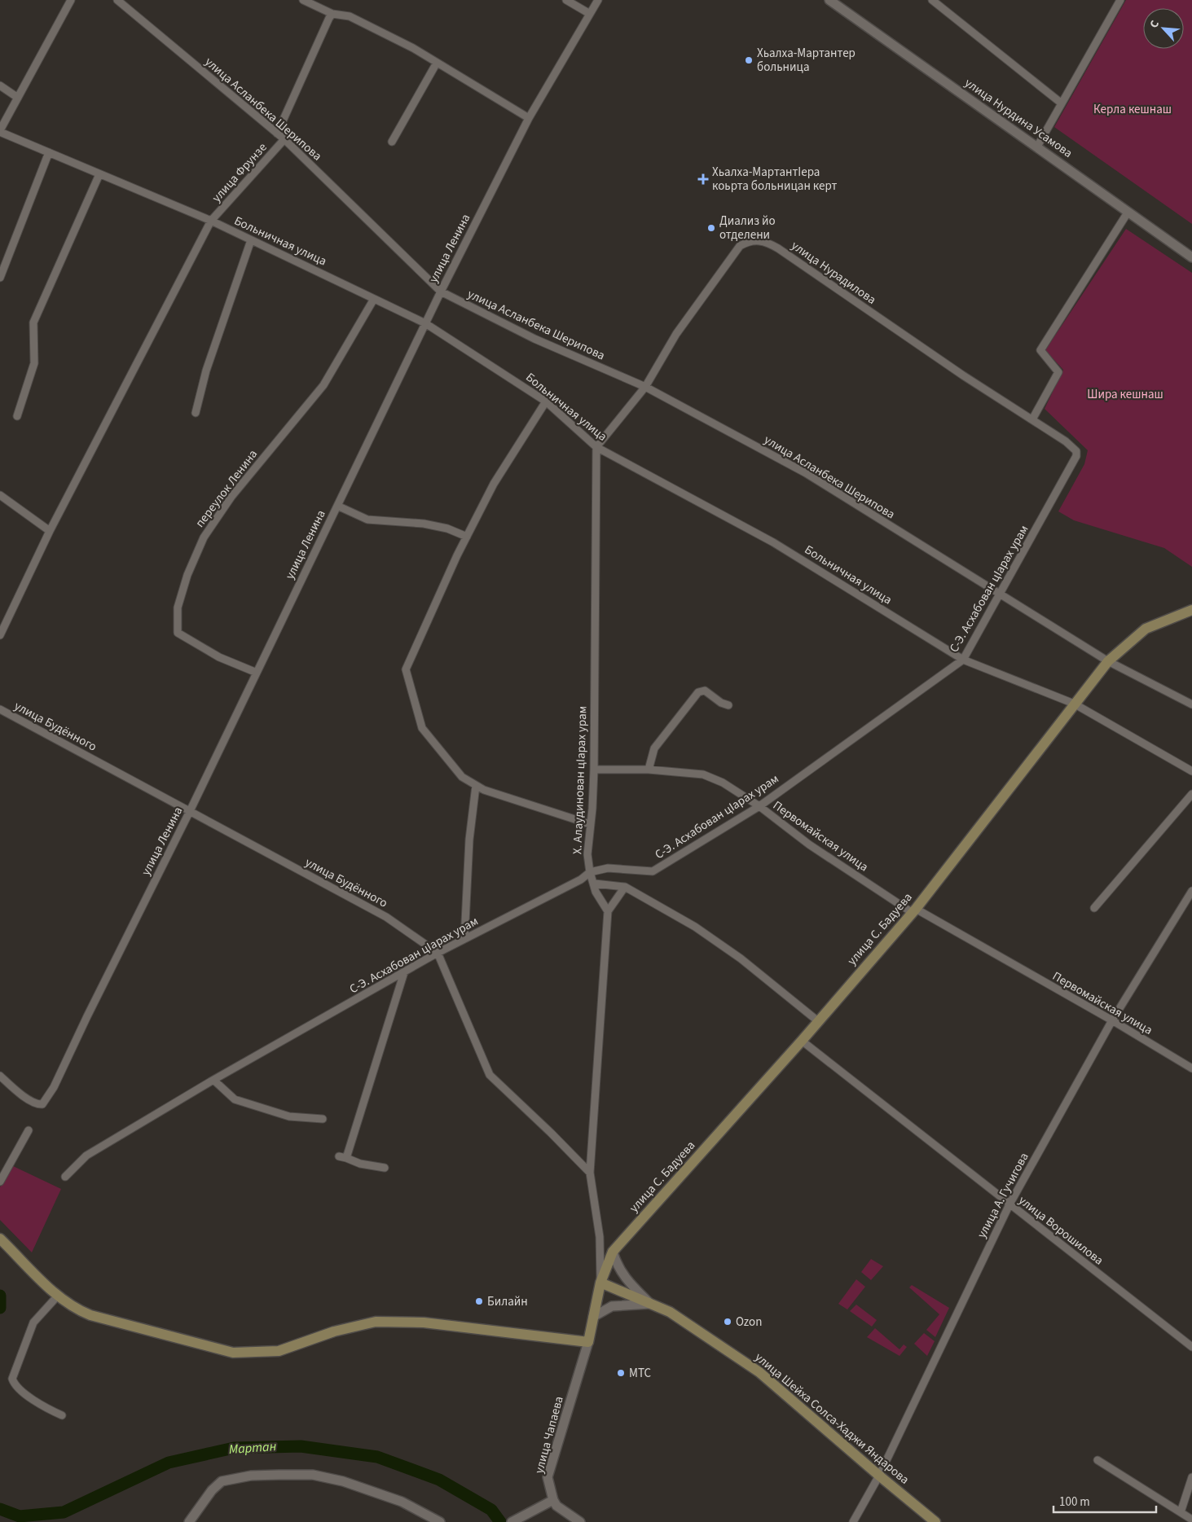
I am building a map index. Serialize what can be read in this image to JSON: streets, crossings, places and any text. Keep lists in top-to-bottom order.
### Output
{
  "streets": {
    "main road": ["улица С. Бадуева", "улица Шейха Солса-Хаджи Яндарова"],
    "street": [
      "улица Асланбека Шерипова",
      "улица Нурдина Усамова",
      "улица Фрунзе",
      "Больничная улица",
      "улица Ленина",
      "улица Нурадилова",
      "переулок Ленина",
      "С-Э. Асхабован цIарах урам",
      "улица Будённого",
      "Х. Алаудинован цIарах урам",
      "Первомайская улица",
      "улица А. Гучигова",
      "улица Ворошилова",
      "улица Чапаева"
    ]
  },
  "crossings": [
    ["улица Асланбека Шерипова", "улица Фрунзе"],
    ["улица Асланбека Шерипова", "улица Ленина"],
    ["улица Асланбека Шерипова", "улица Нурадилова"],
    ["улица Асланбека Шерипова", "С-Э. Асхабован цIарах урам"],
    ["улица Асланбека Шерипова", "улица С. Бадуева"],
    ["улица Фрунзе", "Больничная улица"],
    ["Больничная улица", "улица Ленина"],
    ["Больничная улица", "переулок Ленина"],
    ["Больничная улица", "С-Э. Асхабован цIарах урам"],
    ["Больничная улица", "Х. Алаудинован цIарах урам"],
    ["Больничная улица", "улица С. Бадуева"],
    ["улица Ленина", "переулок Ленина"],
    ["улица Ленина", "улица Будённого"],
    ["улица Нурадилова", "С-Э. Асхабован цIарах урам"],
    ["С-Э. Асхабован цIарах урам", "улица Будённого"],
    ["С-Э. Асхабован цIарах урам", "Х. Алаудинован цIарах урам"],
    ["С-Э. Асхабован цIарах урам", "Первомайская улица"],
    ["Х. Алаудинован цIарах урам", "Первомайская улица"],
    ["Первомайская улица", "улица С. Бадуева"],
    ["Первомайская улица", "улица А. Гучигова"],
    ["улица С. Бадуева", "улица Ворошилова"],
    ["улица С. Бадуева", "улица Шейха Солса-Хаджи Яндарова"],
    ["улица С. Бадуева", "улица Чапаева"],
    ["улица А. Гучигова", "улица Ворошилова"],
    ["улица А. Гучигова", "улица Шейха Солса-Хаджи Яндарова"]
  ],
  "water": ["Мартан"],
  "parks": ["Керла кешнаш", "Шира кешнаш"],
  "places": {
    "other": [
      "Хьалха-Мартантер больница",
      "Диализ йо отделени",
      "Билайн",
      "Ozon",
      "МТС"
    ],
    "health": ["Хьалха-МартантIера коьрта больницан керт"]
  },
  "scale_bar": "100 m",
  "north": "top left"
}
